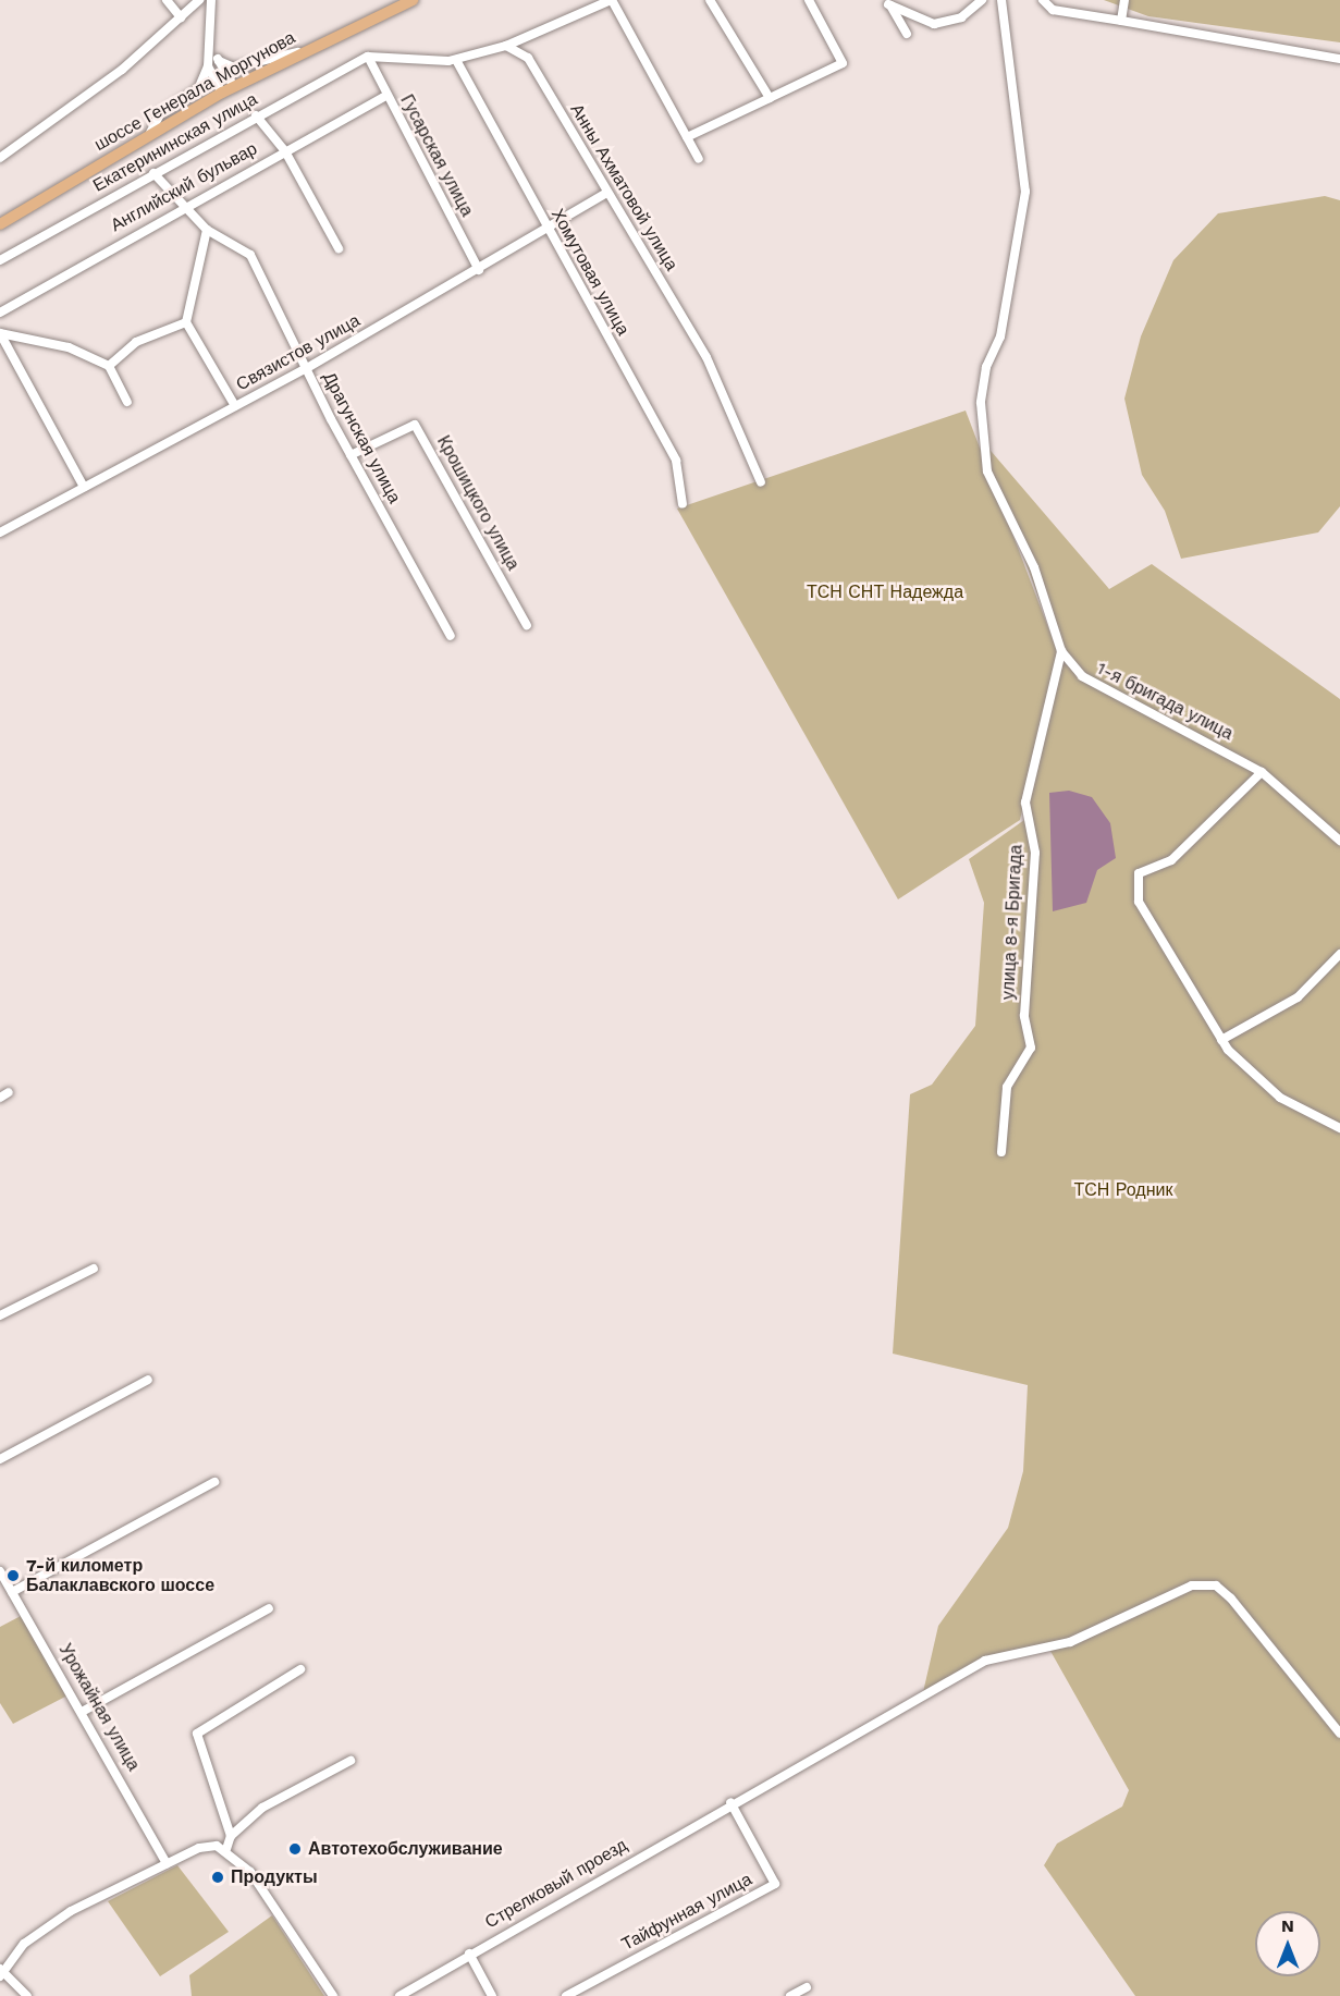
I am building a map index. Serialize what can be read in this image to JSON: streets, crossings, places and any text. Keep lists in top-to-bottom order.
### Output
{
  "streets": {
    "main road": ["шоссе Генерала Моргунова"],
    "street": [
      "Екатерининская улица",
      "Гусарская улица",
      "Английский бульвар",
      "Анны Ахматовой улица",
      "Хомутовая улица",
      "Связистов улица",
      "Драгунская улица",
      "Крошицкого улица",
      "1-я бригада улица",
      "улица 8-я Бригада",
      "Урожайная улица",
      "Стрелковый проезд",
      "Тайфунная улица"
    ]
  },
  "crossings": [
    ["Екатерининская улица", "Гусарская улица"],
    ["Екатерининская улица", "Драгунская улица"],
    ["Гусарская улица", "Английский бульвар"],
    ["Гусарская улица", "Связистов улица"],
    ["Английский бульвар", "Драгунская улица"],
    ["Анны Ахматовой улица", "Связистов улица"],
    ["Хомутовая улица", "Связистов улица"],
    ["Связистов улица", "Драгунская улица"],
    ["Драгунская улица", "Крошицкого улица"],
    ["1-я бригада улица", "улица 8-я Бригада"],
    ["Стрелковый проезд", "Тайфунная улица"]
  ],
  "parks": ["ТСН СНТ Надежда", "ТСН Родник"],
  "places": ["7-й километр Балаклавского шоссе", "Автотехобслуживание", "Продукты"],
  "north": "top"
}
